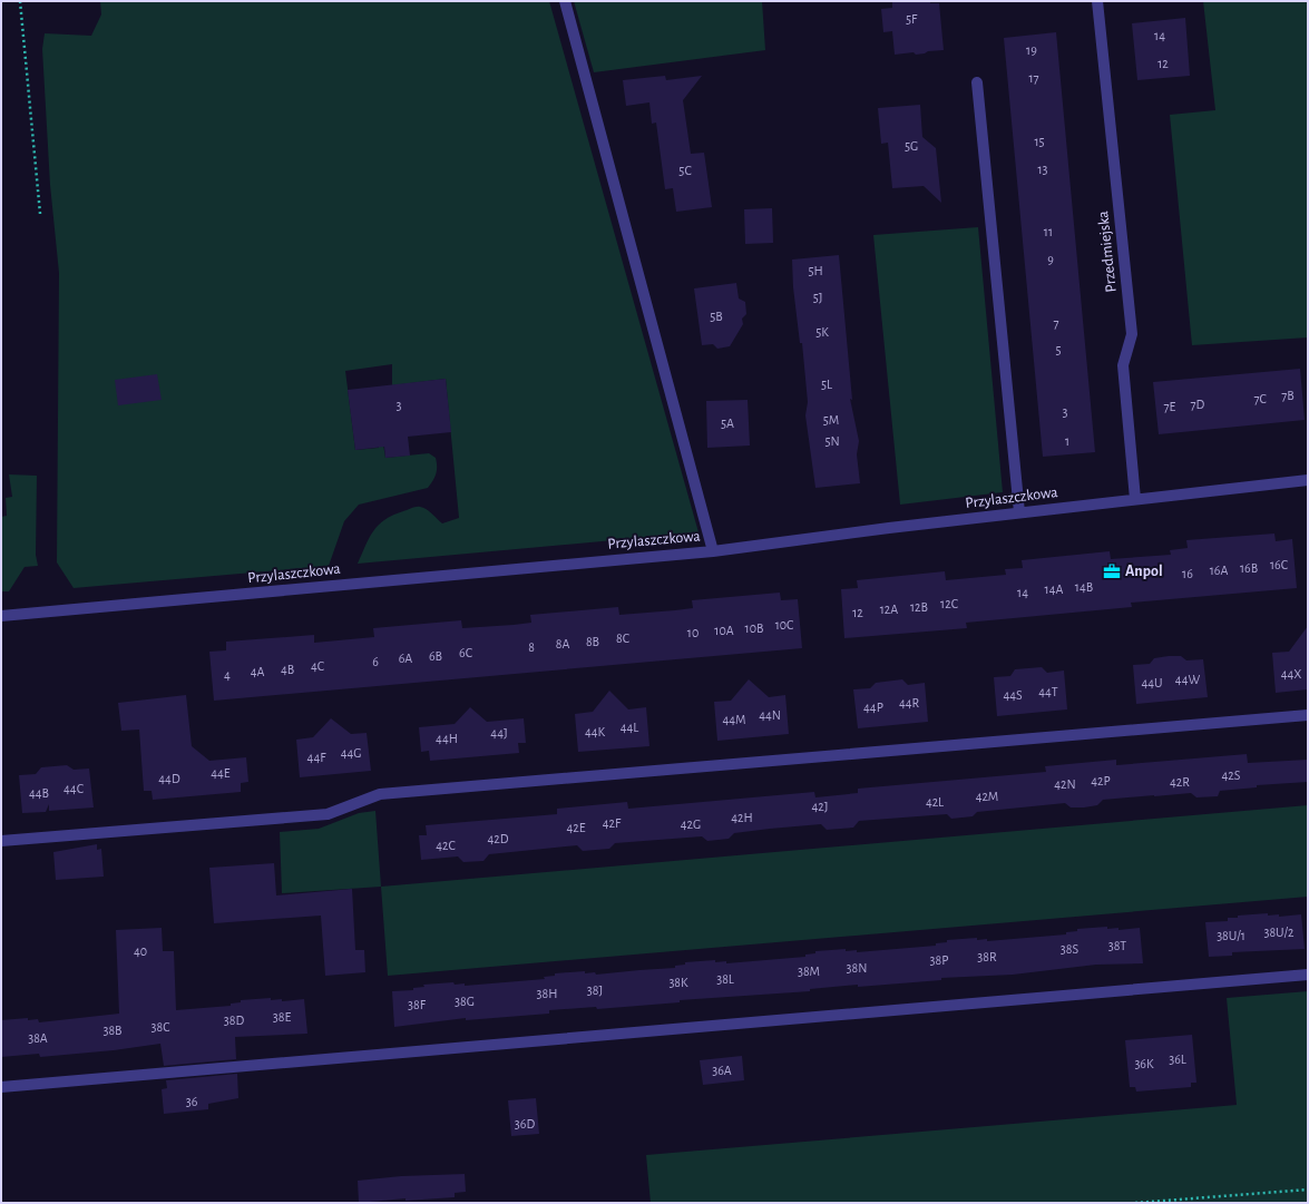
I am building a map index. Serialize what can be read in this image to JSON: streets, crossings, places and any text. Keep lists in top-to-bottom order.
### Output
{
  "streets": {
    "street": ["Przedmiejska", "Przylaszczkowa"]
  },
  "crossings": [
    ["Przedmiejska", "Przylaszczkowa"]
  ],
  "places": {
    "office": ["Anpol"]
  },
  "house_numbers": [
    "5F",
    "14",
    "19",
    "12",
    "17",
    "15",
    "5G",
    "13",
    "5C",
    "11",
    "9",
    "5H",
    "5J",
    "5B",
    "7",
    "5K",
    "5",
    "5L",
    "7B",
    "7C",
    "7D",
    "3",
    "7E",
    "3",
    "5M",
    "5A",
    "5N",
    "1",
    "16C",
    "16B",
    "16A",
    "16",
    "14B",
    "14A",
    "14",
    "12C",
    "12B",
    "12A",
    "12",
    "10C",
    "10B",
    "10A",
    "10",
    "8C",
    "8B",
    "8A",
    "8",
    "6C",
    "6B",
    "6A",
    "6",
    "4C",
    "4B",
    "4A",
    "44X",
    "4",
    "44W",
    "44U",
    "44T",
    "44S",
    "44R",
    "44P",
    "44N",
    "44M",
    "44L",
    "44K",
    "44J",
    "44H",
    "44G",
    "44F",
    "44E",
    "42S",
    "44D",
    "42P",
    "42R",
    "42N",
    "44C",
    "44B",
    "42M",
    "42L",
    "42J",
    "42H",
    "42F",
    "42G",
    "42E",
    "42D",
    "42C",
    "38U/2",
    "38U/1",
    "38T",
    "38S",
    "40",
    "38R",
    "38P",
    "38N",
    "38M",
    "38L",
    "38K",
    "38J",
    "38H",
    "38G",
    "38F",
    "38E",
    "38D",
    "38C",
    "38B",
    "38A",
    "36L",
    "36K",
    "36A",
    "36",
    "36D"
  ]
}
